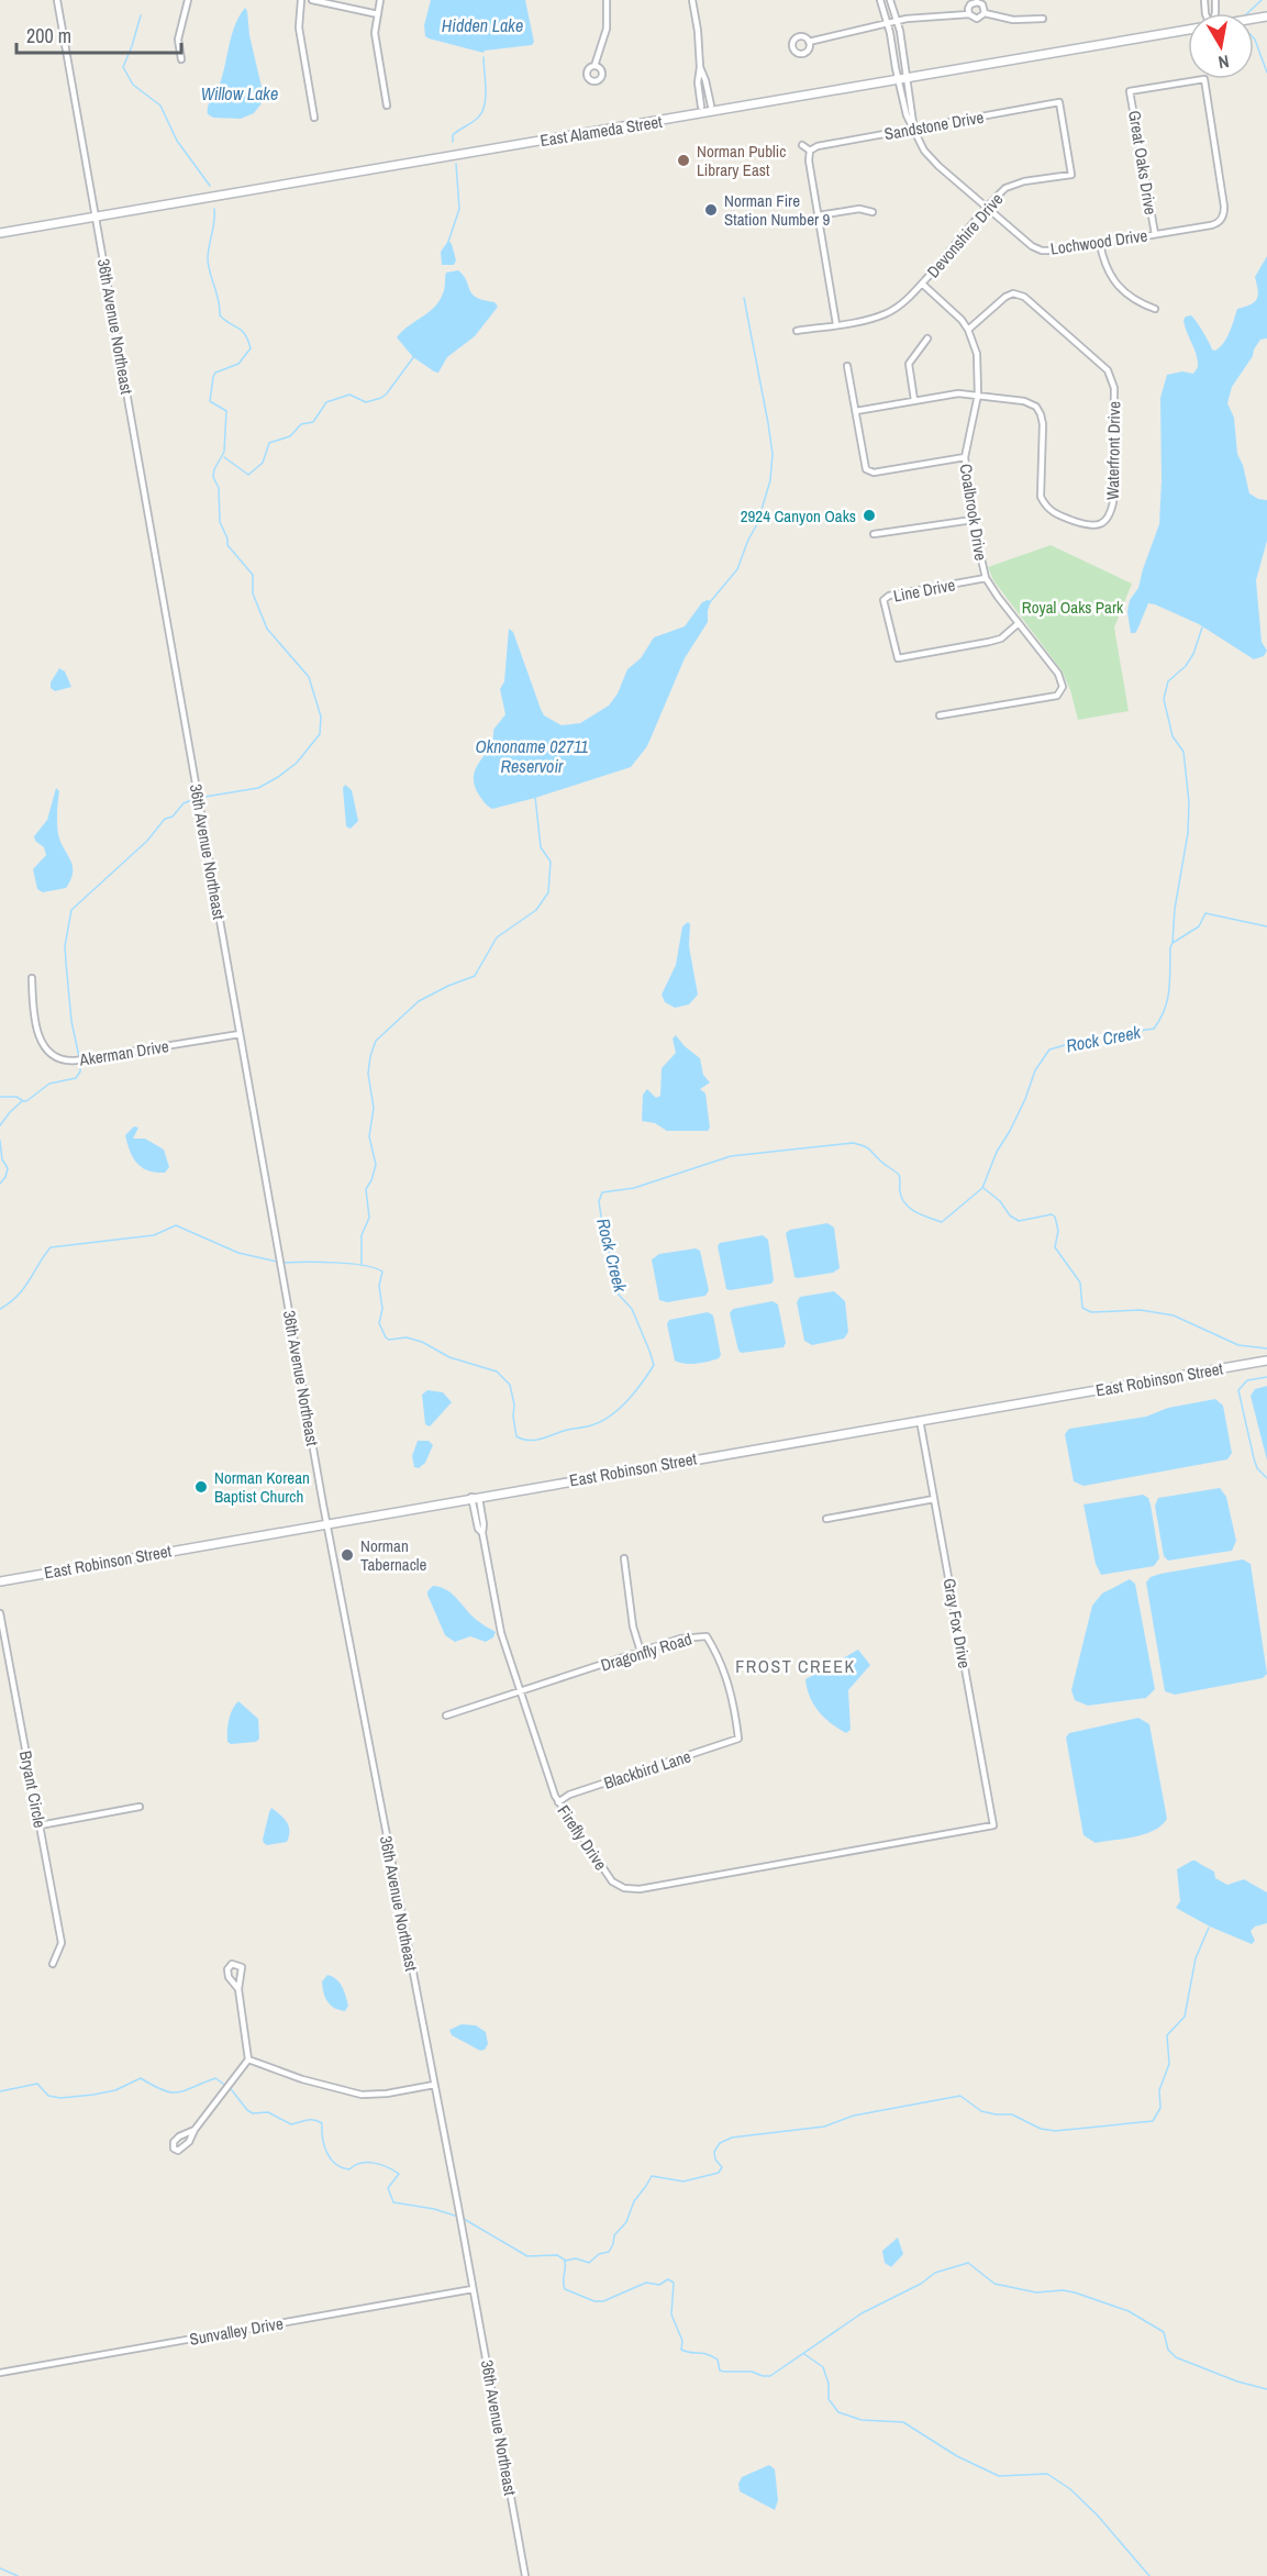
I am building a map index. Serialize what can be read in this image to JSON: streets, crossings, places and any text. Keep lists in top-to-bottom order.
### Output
{
  "streets": {
    "street": [
      "Sandstone Drive",
      "East Alameda Street",
      "Great Oaks Drive",
      "Devonshire Drive",
      "Lochwood Drive",
      "36th Avenue Northeast",
      "Waterfront Drive",
      "Coalbrook Drive",
      "Line Drive",
      "Akerman Drive",
      "East Robinson Street",
      "Gray Fox Drive",
      "Dragonfly Road",
      "Blackbird Lane",
      "Bryant Circle",
      "Firefly Drive",
      "Sunvalley Drive"
    ]
  },
  "crossings": [
    ["Sandstone Drive", "Devonshire Drive"],
    ["Sandstone Drive", "Lochwood Drive"],
    ["East Alameda Street", "Lochwood Drive"],
    ["East Alameda Street", "36th Avenue Northeast"],
    ["Great Oaks Drive", "Lochwood Drive"],
    ["Devonshire Drive", "Lochwood Drive"],
    ["Devonshire Drive", "Coalbrook Drive"],
    ["36th Avenue Northeast", "Akerman Drive"],
    ["36th Avenue Northeast", "East Robinson Street"],
    ["36th Avenue Northeast", "Sunvalley Drive"],
    ["Waterfront Drive", "Coalbrook Drive"],
    ["Coalbrook Drive", "Line Drive"],
    ["East Robinson Street", "Gray Fox Drive"],
    ["East Robinson Street", "Firefly Drive"],
    ["Gray Fox Drive", "Firefly Drive"],
    ["Dragonfly Road", "Blackbird Lane"],
    ["Dragonfly Road", "Firefly Drive"],
    ["Blackbird Lane", "Firefly Drive"]
  ],
  "districts": ["FROST CREEK"],
  "water": [
    "Hidden Lake",
    "Willow Lake",
    "Oknoname 02711 Reservoir",
    "Rock Creek"
  ],
  "parks": ["Royal Oaks Park"],
  "places": [
    "Norman Public Library East",
    "Norman Fire Station Number 9",
    "2924 Canyon Oaks",
    "Norman Korean Baptist Church",
    "Norman Tabernacle"
  ],
  "scale_bar": "200 m",
  "north": "bottom"
}
